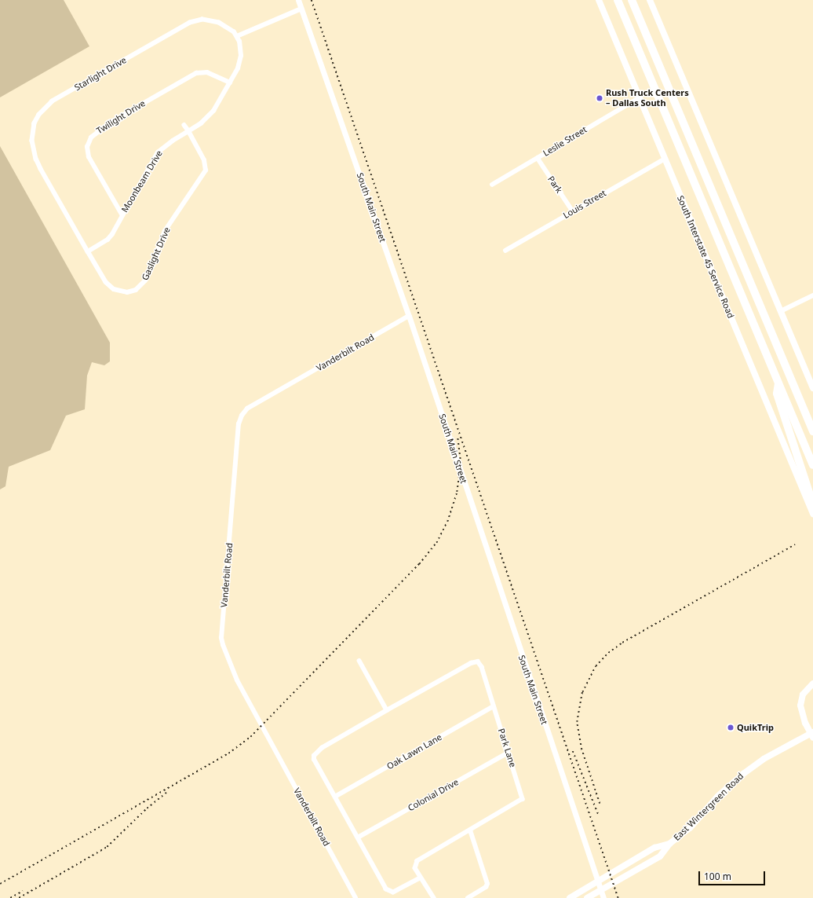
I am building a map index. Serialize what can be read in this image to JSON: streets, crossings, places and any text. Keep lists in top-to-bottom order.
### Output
{
  "streets": {
    "main road": ["South Interstate 45 Service Road", "East Wintergreen Road"],
    "street": [
      "Starlight Drive",
      "Twilight Drive",
      "Leslie Street",
      "Moonbeam Drive",
      "Park",
      "Louis Street",
      "South Main Street",
      "Gaslight Drive",
      "Vanderbilt Road",
      "Park Lane",
      "Oak Lawn Lane",
      "Colonial Drive"
    ]
  },
  "crossings": [
    ["Starlight Drive", "Moonbeam Drive"],
    ["Starlight Drive", "Gaslight Drive"],
    ["Twilight Drive", "Moonbeam Drive"],
    ["Leslie Street", "Park"],
    ["Leslie Street", "South Interstate 45 Service Road"],
    ["Moonbeam Drive", "Gaslight Drive"],
    ["Park", "Louis Street"],
    ["Louis Street", "South Interstate 45 Service Road"],
    ["South Main Street", "Vanderbilt Road"],
    ["Park Lane", "Oak Lawn Lane"],
    ["Park Lane", "Colonial Drive"]
  ],
  "places": ["Rush Truck Centers – Dallas South", "QuikTrip"],
  "scale_bar": "100 m"
}
